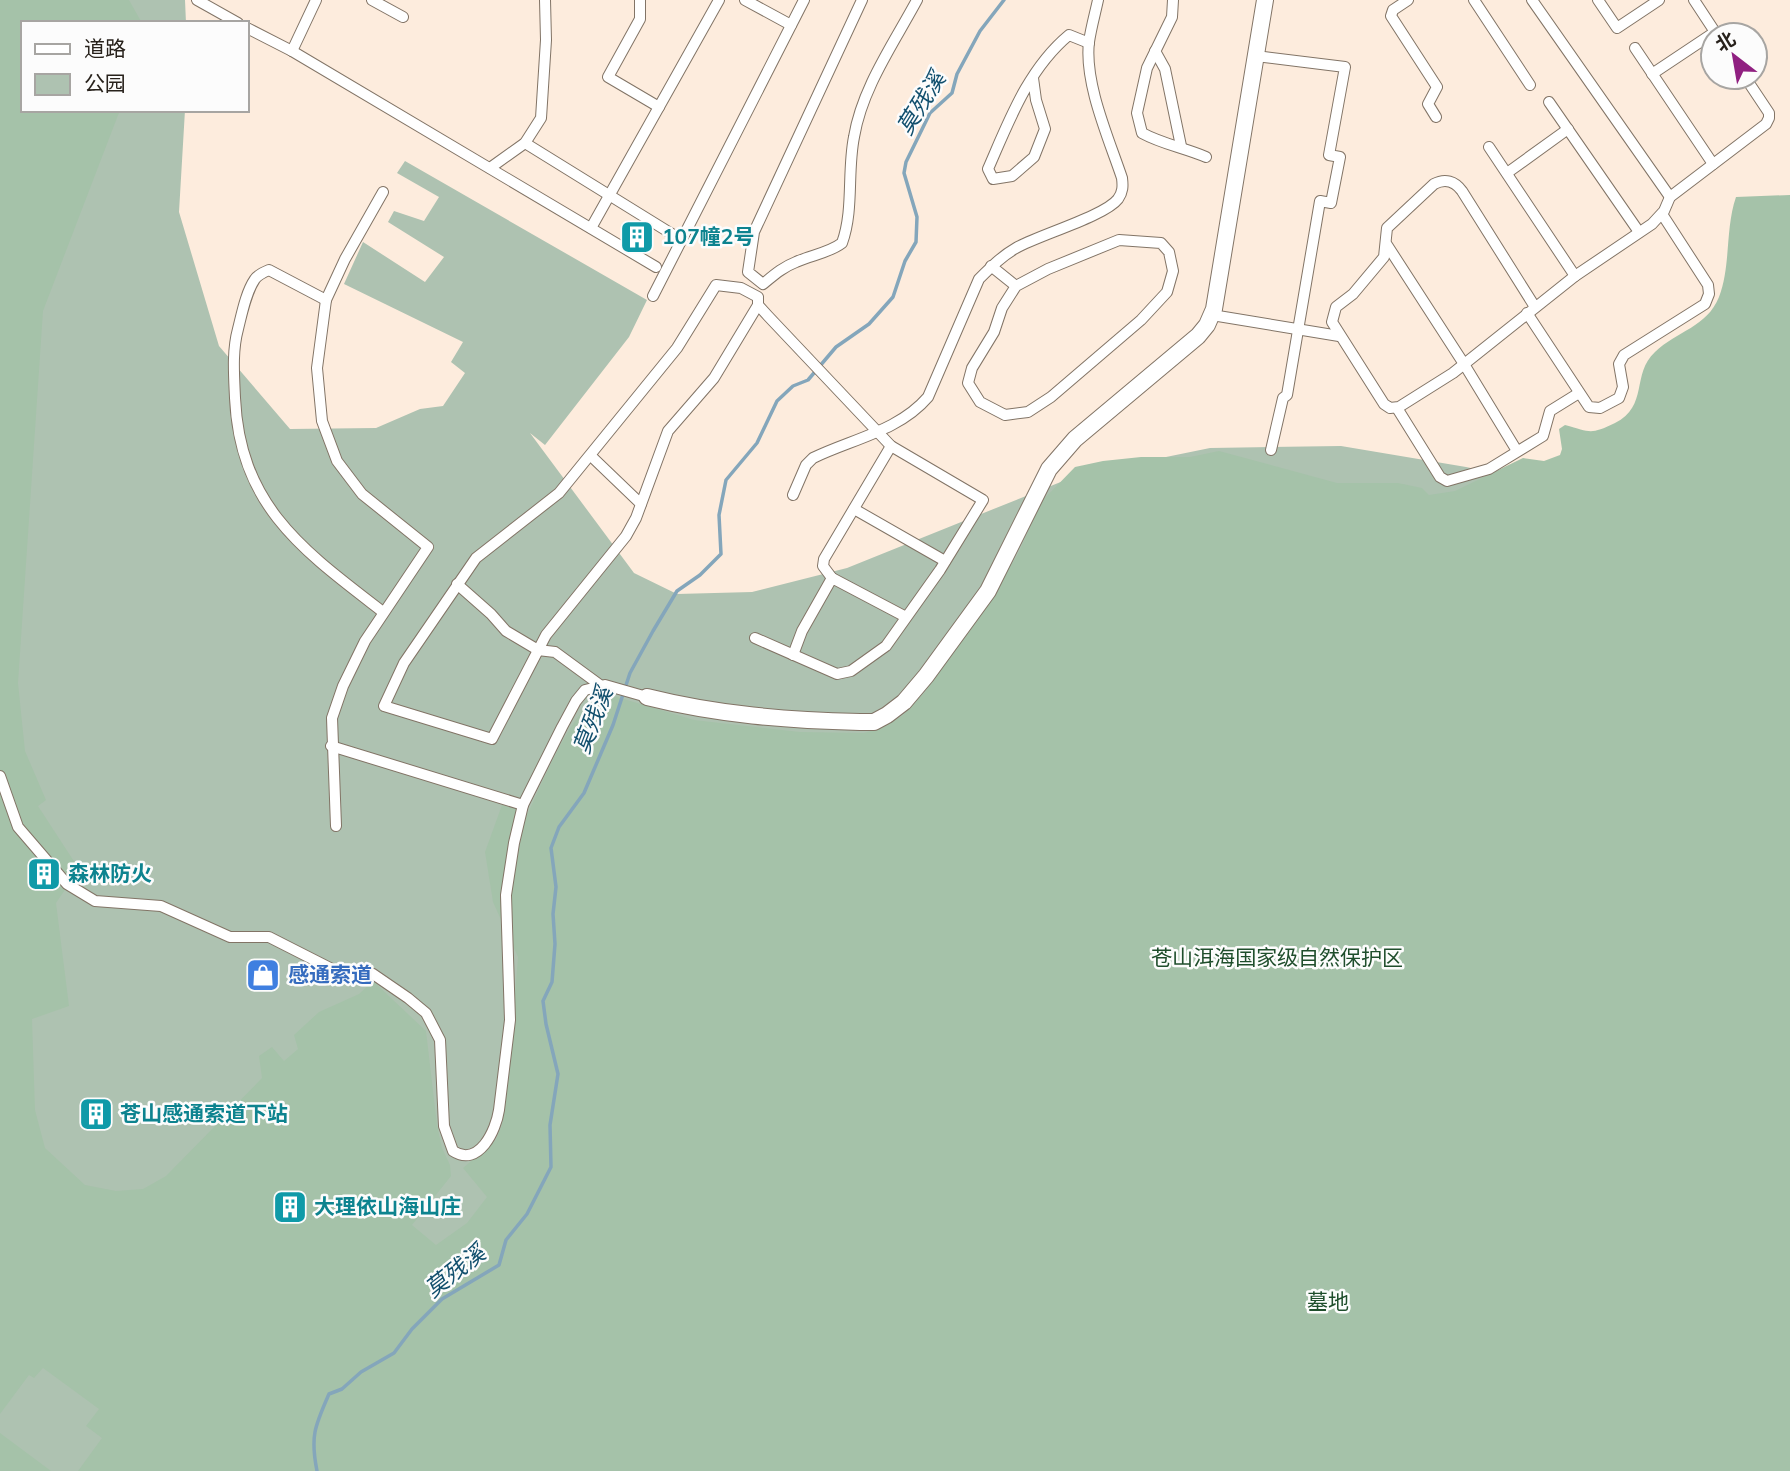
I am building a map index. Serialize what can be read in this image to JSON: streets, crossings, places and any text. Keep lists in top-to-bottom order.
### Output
{
  "water": ["莫残溪"],
  "parks": ["苍山洱海国家级自然保护区", "墓地"],
  "places": {
    "building": [
      "107幢2号",
      "森林防火",
      "苍山感通索道下站",
      "大理依山海山庄"
    ],
    "shop": ["感通索道"]
  },
  "legend": ["道路", "公园"],
  "north": "top left"
}
